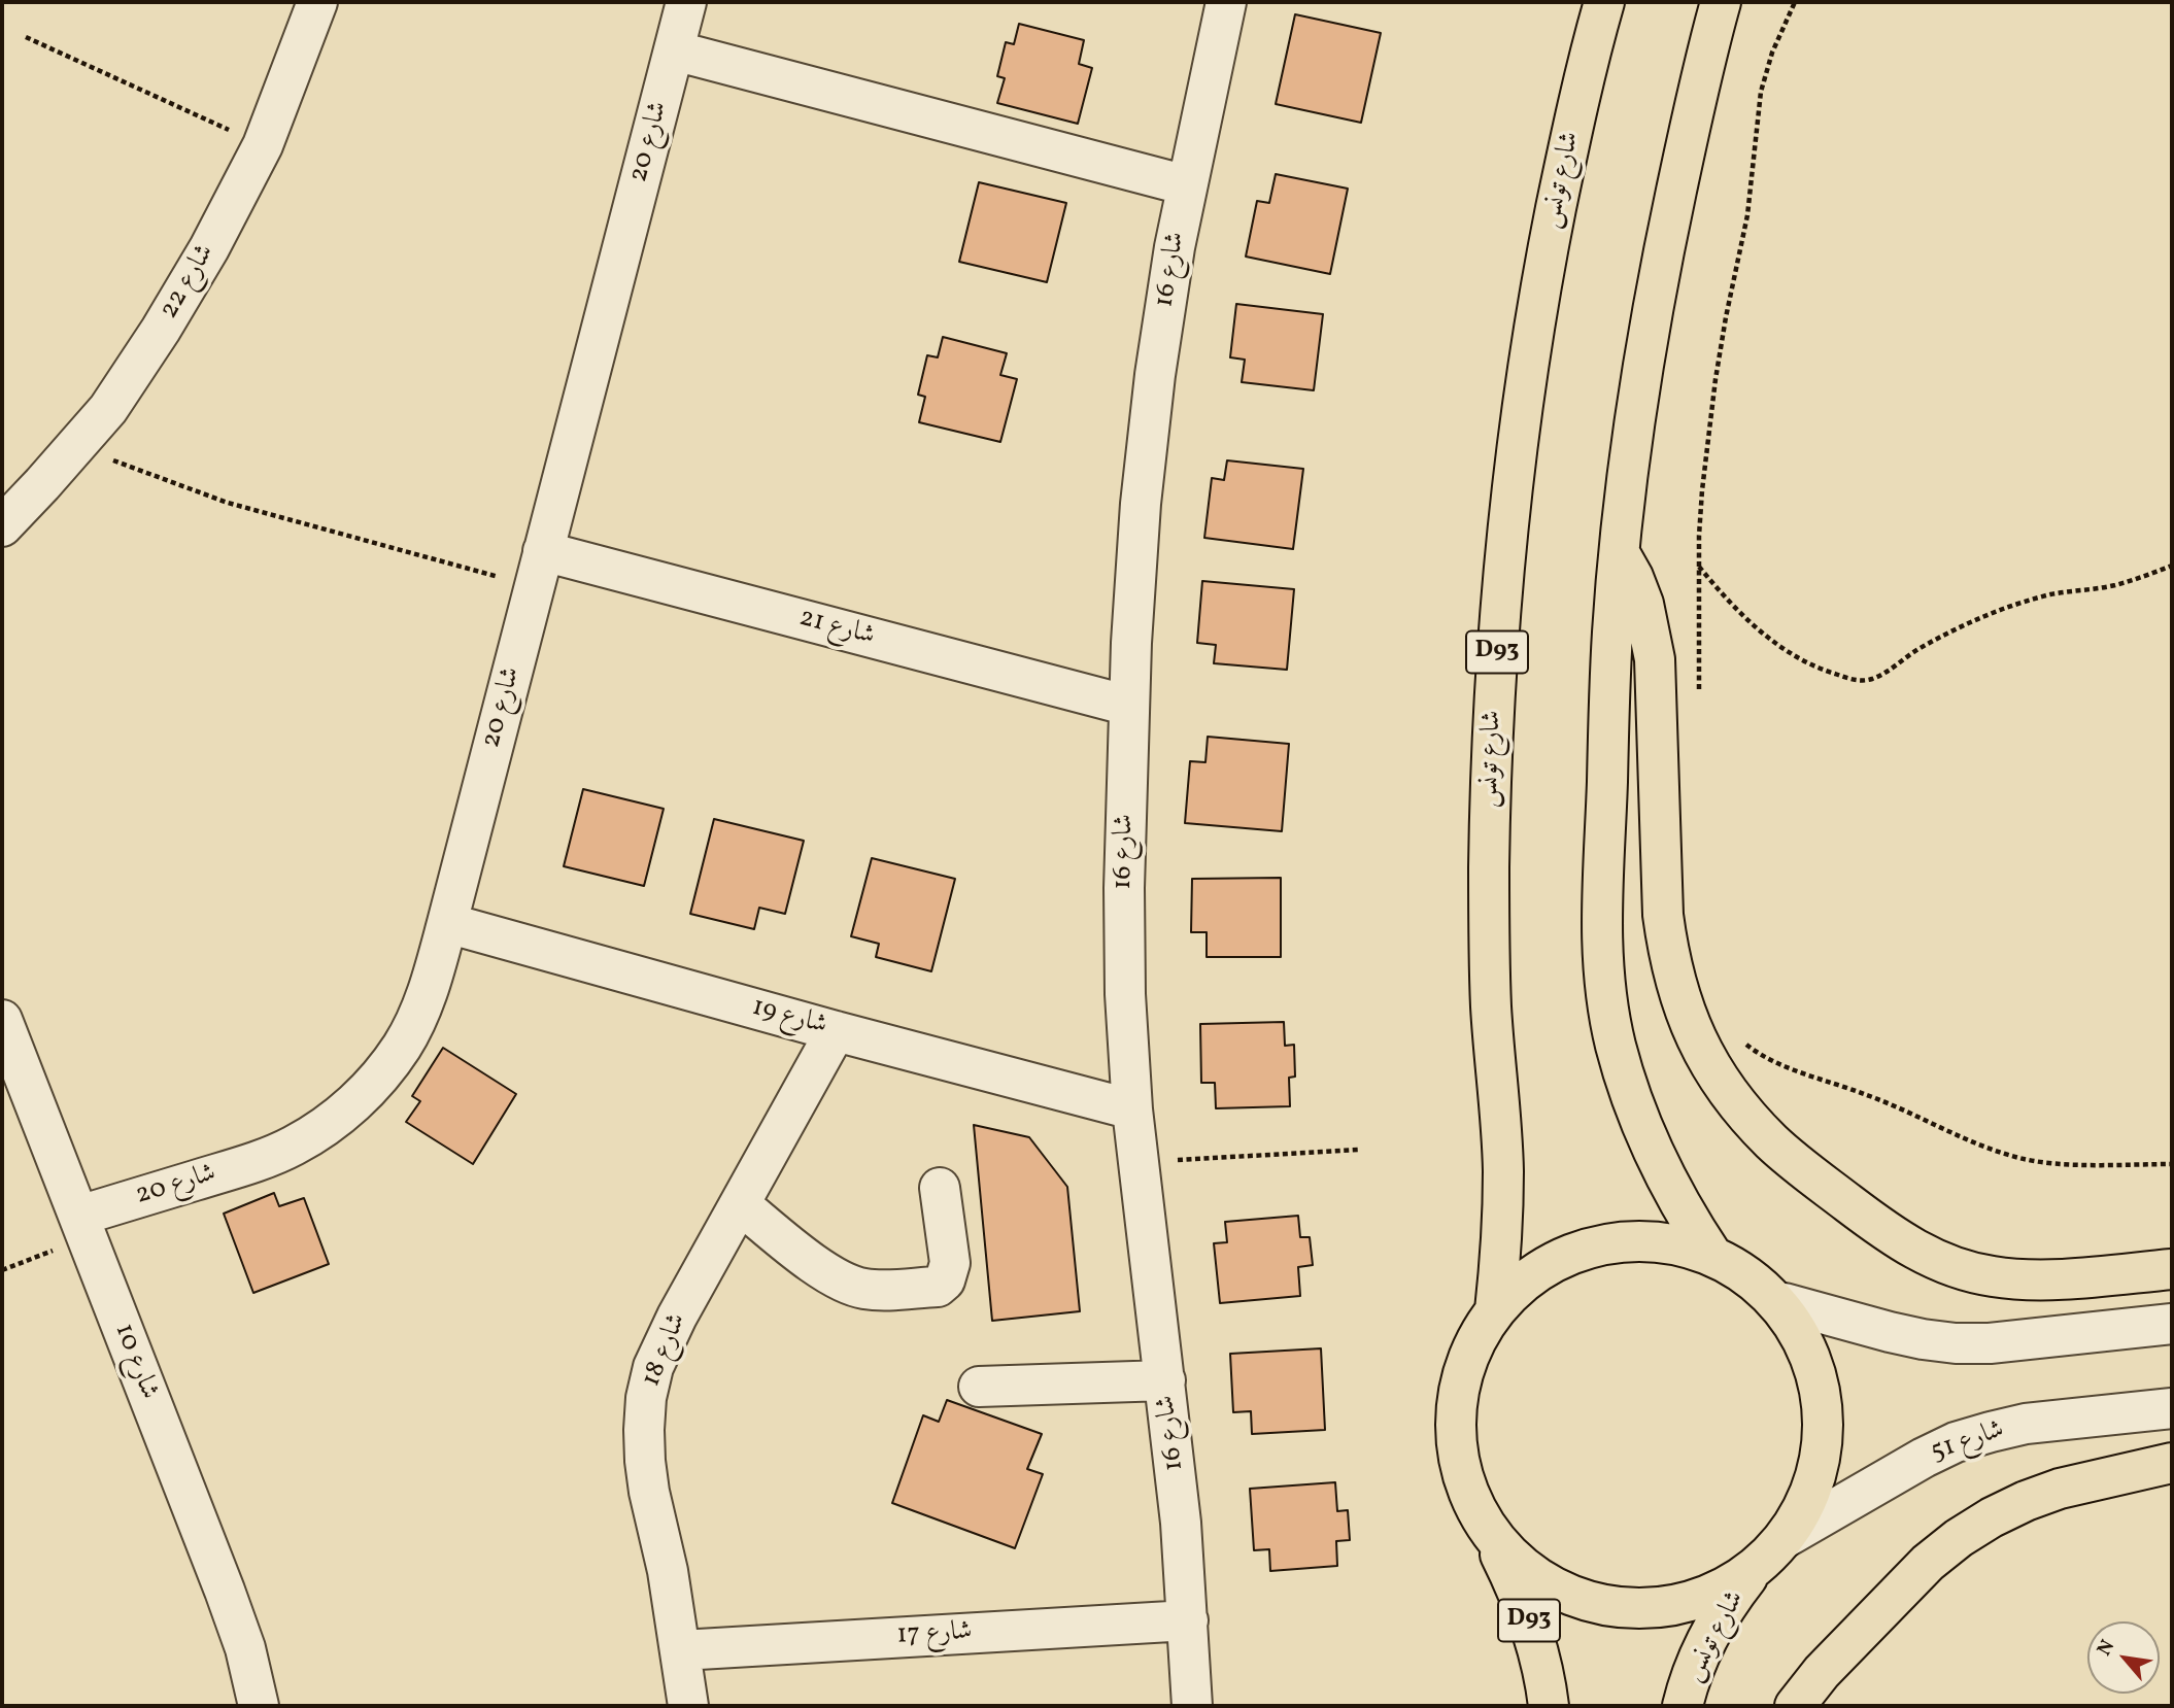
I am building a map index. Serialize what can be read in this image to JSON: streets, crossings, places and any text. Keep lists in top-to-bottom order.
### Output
{
  "streets": {
    "main road": ["شارع تونس", "D93"],
    "street": [
      "شارع 20",
      "شارع 16",
      "شارع 22",
      "شارع 21",
      "شارع 19",
      "شارع 18",
      "شارع 10",
      "شارع 51",
      "شارع 17"
    ]
  },
  "crossings": [
    ["شارع 20", "شارع 21"],
    ["شارع 20", "شارع 19"],
    ["شارع 20", "شارع 10"],
    ["شارع 16", "شارع 21"],
    ["شارع 16", "شارع 19"],
    ["شارع 16", "شارع 17"],
    ["شارع 19", "شارع 18"],
    ["شارع 18", "شارع 17"]
  ],
  "north": "top left"
}
